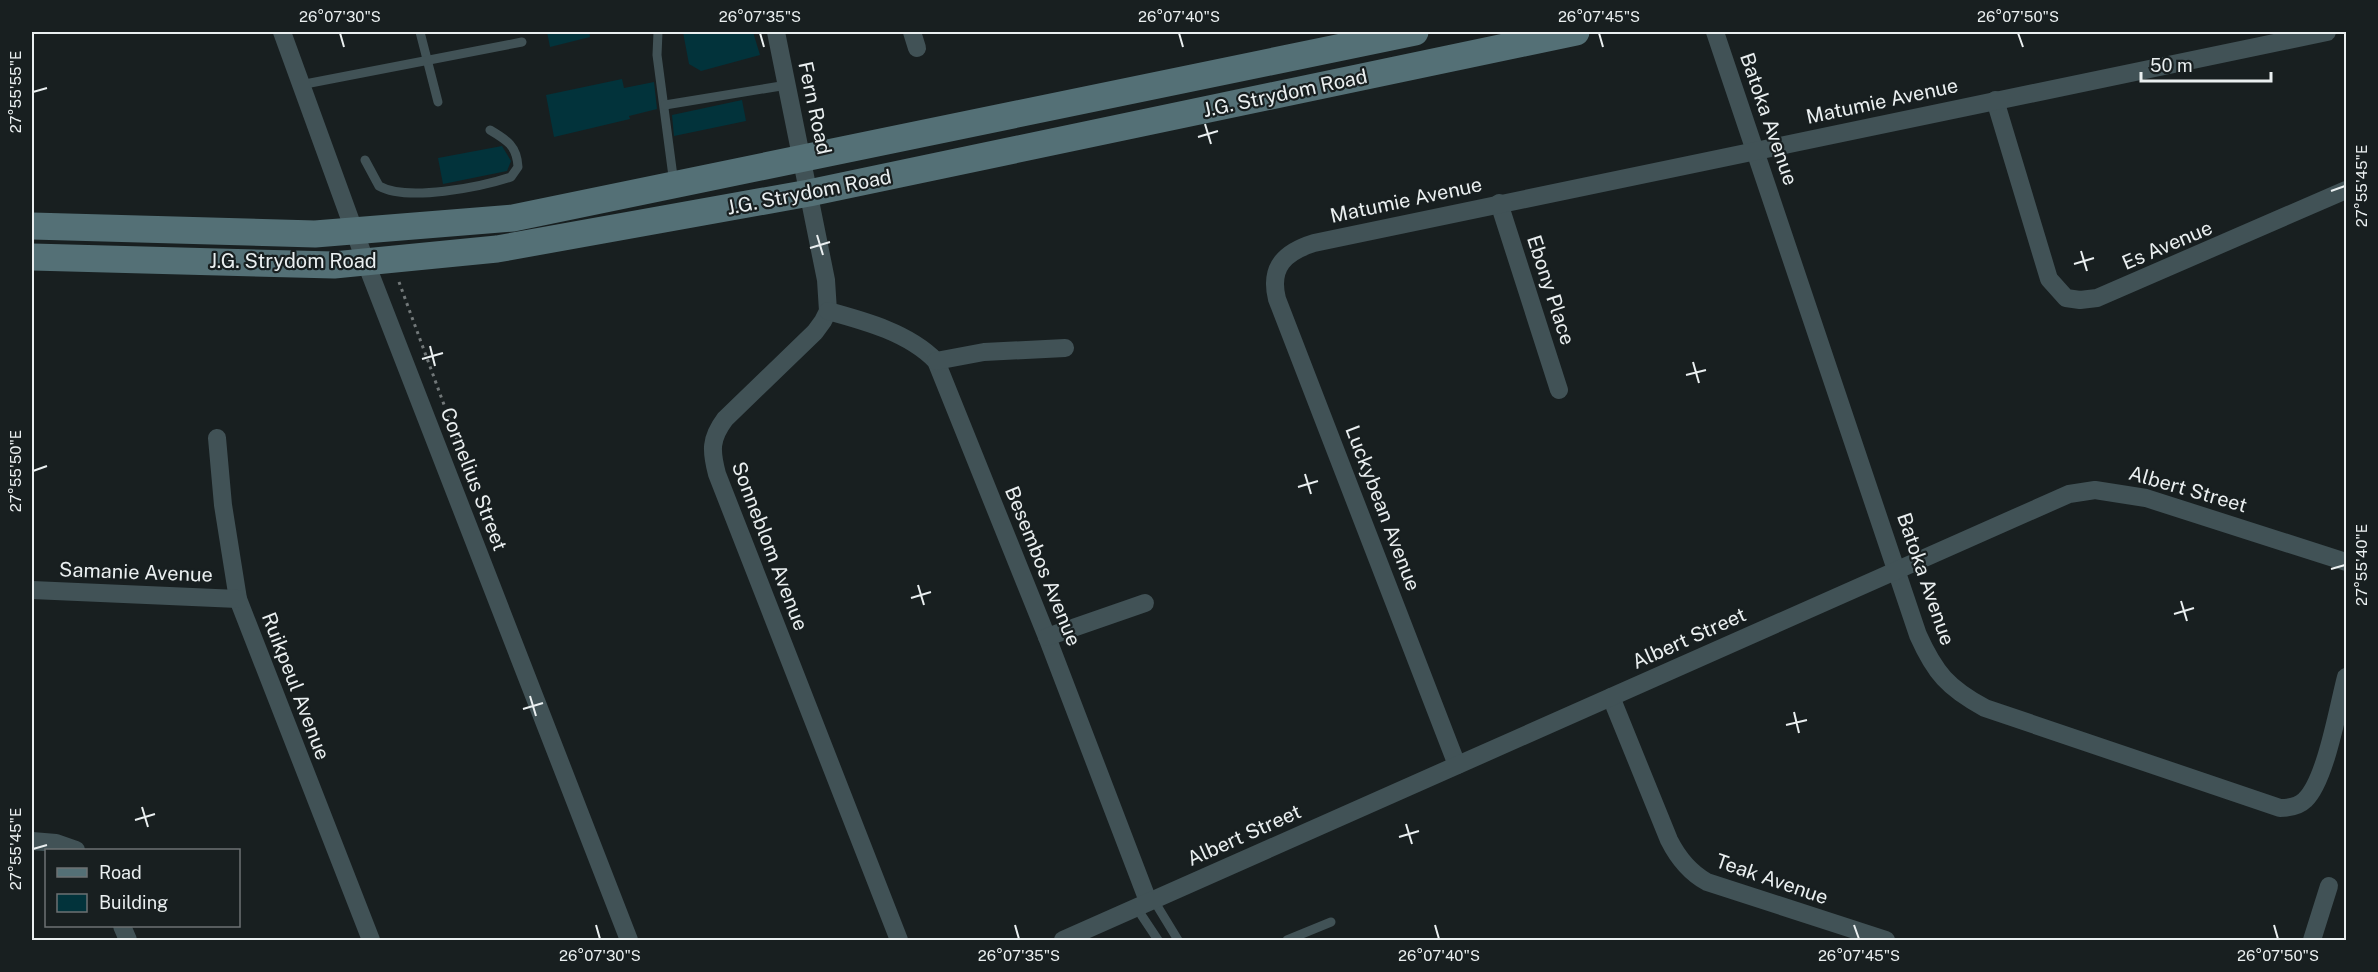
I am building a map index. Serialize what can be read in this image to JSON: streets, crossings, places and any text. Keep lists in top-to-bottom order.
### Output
{
  "streets": {
    "street": [
      "J.G. Strydom Road",
      "Matumie Avenue",
      "Fern Road",
      "Batoka Avenue",
      "Es Avenue",
      "Ebony Place",
      "Cornelius Street",
      "Albert Street",
      "Luckybean Avenue",
      "Sonneblom Avenue",
      "Besembos Avenue",
      "Samanie Avenue",
      "Ruikpeul Avenue",
      "Teak Avenue"
    ]
  },
  "crossings": [
    ["J.G. Strydom Road", "Fern Road"],
    ["J.G. Strydom Road", "Cornelius Street"],
    ["Matumie Avenue", "Batoka Avenue"],
    ["Matumie Avenue", "Es Avenue"],
    ["Matumie Avenue", "Ebony Place"],
    ["Matumie Avenue", "Luckybean Avenue"],
    ["Batoka Avenue", "Albert Street"],
    ["Albert Street", "Luckybean Avenue"],
    ["Albert Street", "Besembos Avenue"],
    ["Albert Street", "Teak Avenue"],
    ["Samanie Avenue", "Ruikpeul Avenue"]
  ],
  "legend": ["Road", "Building"],
  "scale_bar": "50 m",
  "coordinates": [
    "26°07'30\"S",
    "26°07'35\"S",
    "26°07'40\"S",
    "26°07'45\"S",
    "26°07'50\"S",
    "27°55'55\"E",
    "27°55'45\"E",
    "27°55'50\"E",
    "27°55'40\"E"
  ]
}
